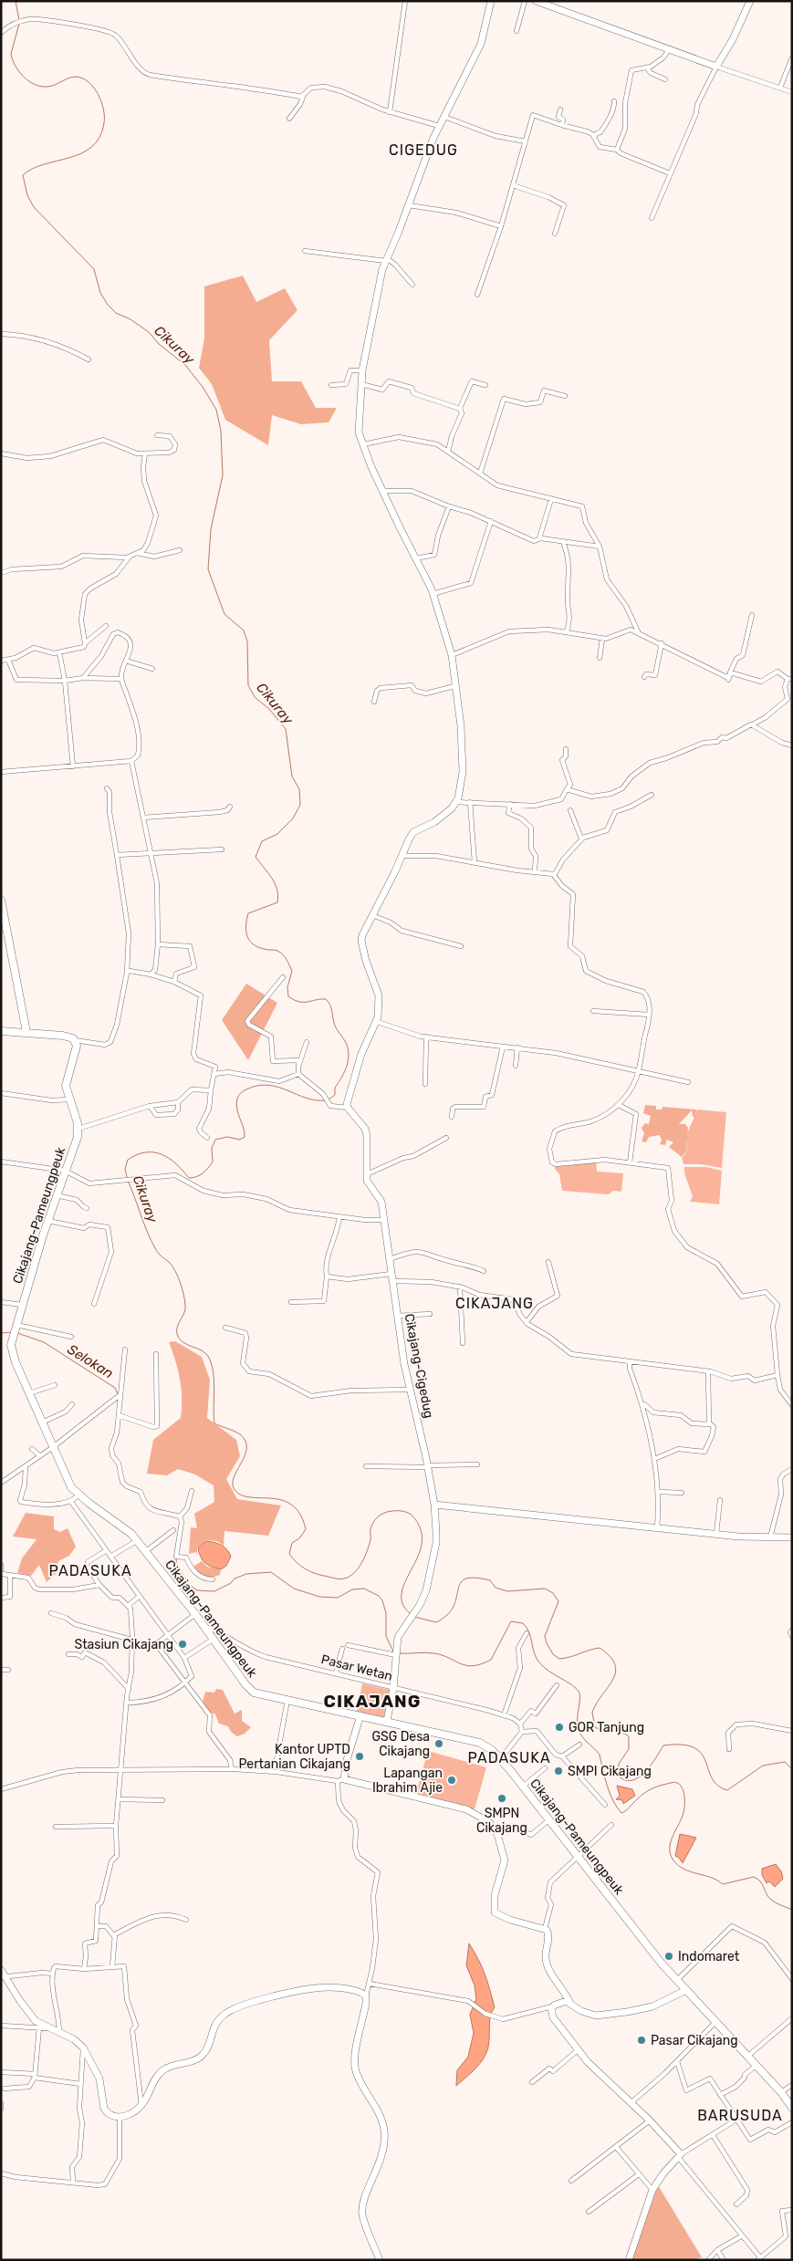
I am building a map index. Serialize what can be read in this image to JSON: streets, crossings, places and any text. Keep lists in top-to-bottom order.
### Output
{
  "streets": {
    "main road": ["Cikajang-Pameungpeuk"],
    "street": ["Cikajang-Cigedug", "Pasar Wetan"]
  },
  "crossings": [
    ["Cikajang-Pameungpeuk", "Cikajang-Cigedug"],
    ["Cikajang-Pameungpeuk", "Pasar Wetan"],
    ["Cikajang-Cigedug", "Pasar Wetan"]
  ],
  "districts": [
    "CIGEDUG",
    "CIKAJANG",
    "PADASUKA",
    "CIKAJANG",
    "PADASUKA",
    "BARUSUDA"
  ],
  "water": ["Cikuray", "Selokan"],
  "places": [
    "Stasiun Cikajang",
    "GOR Tanjung",
    "GSG Desa Cikajang",
    "Kantor UPTD Pertanian Cikajang",
    "SMPI Cikajang",
    "Lapangan Ibrahim Ajie",
    "SMPN Cikajang",
    "Indomaret",
    "Pasar Cikajang"
  ]
}
